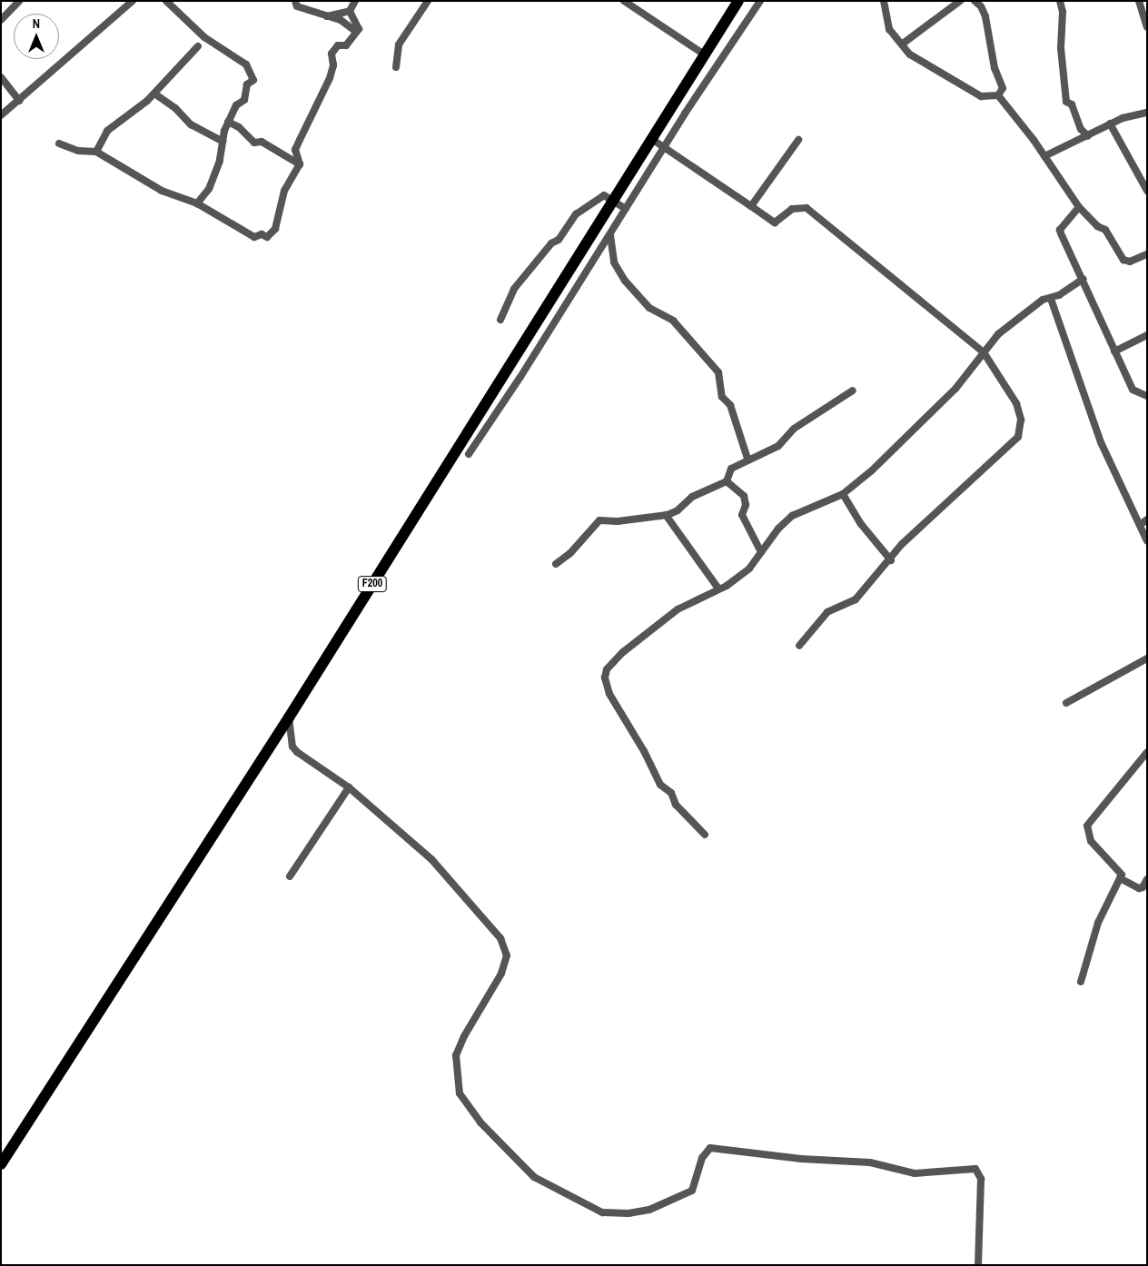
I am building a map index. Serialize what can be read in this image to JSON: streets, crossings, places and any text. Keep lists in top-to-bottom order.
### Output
{
  "streets": {
    "main road": ["F200"]
  },
  "north": "top"
}
